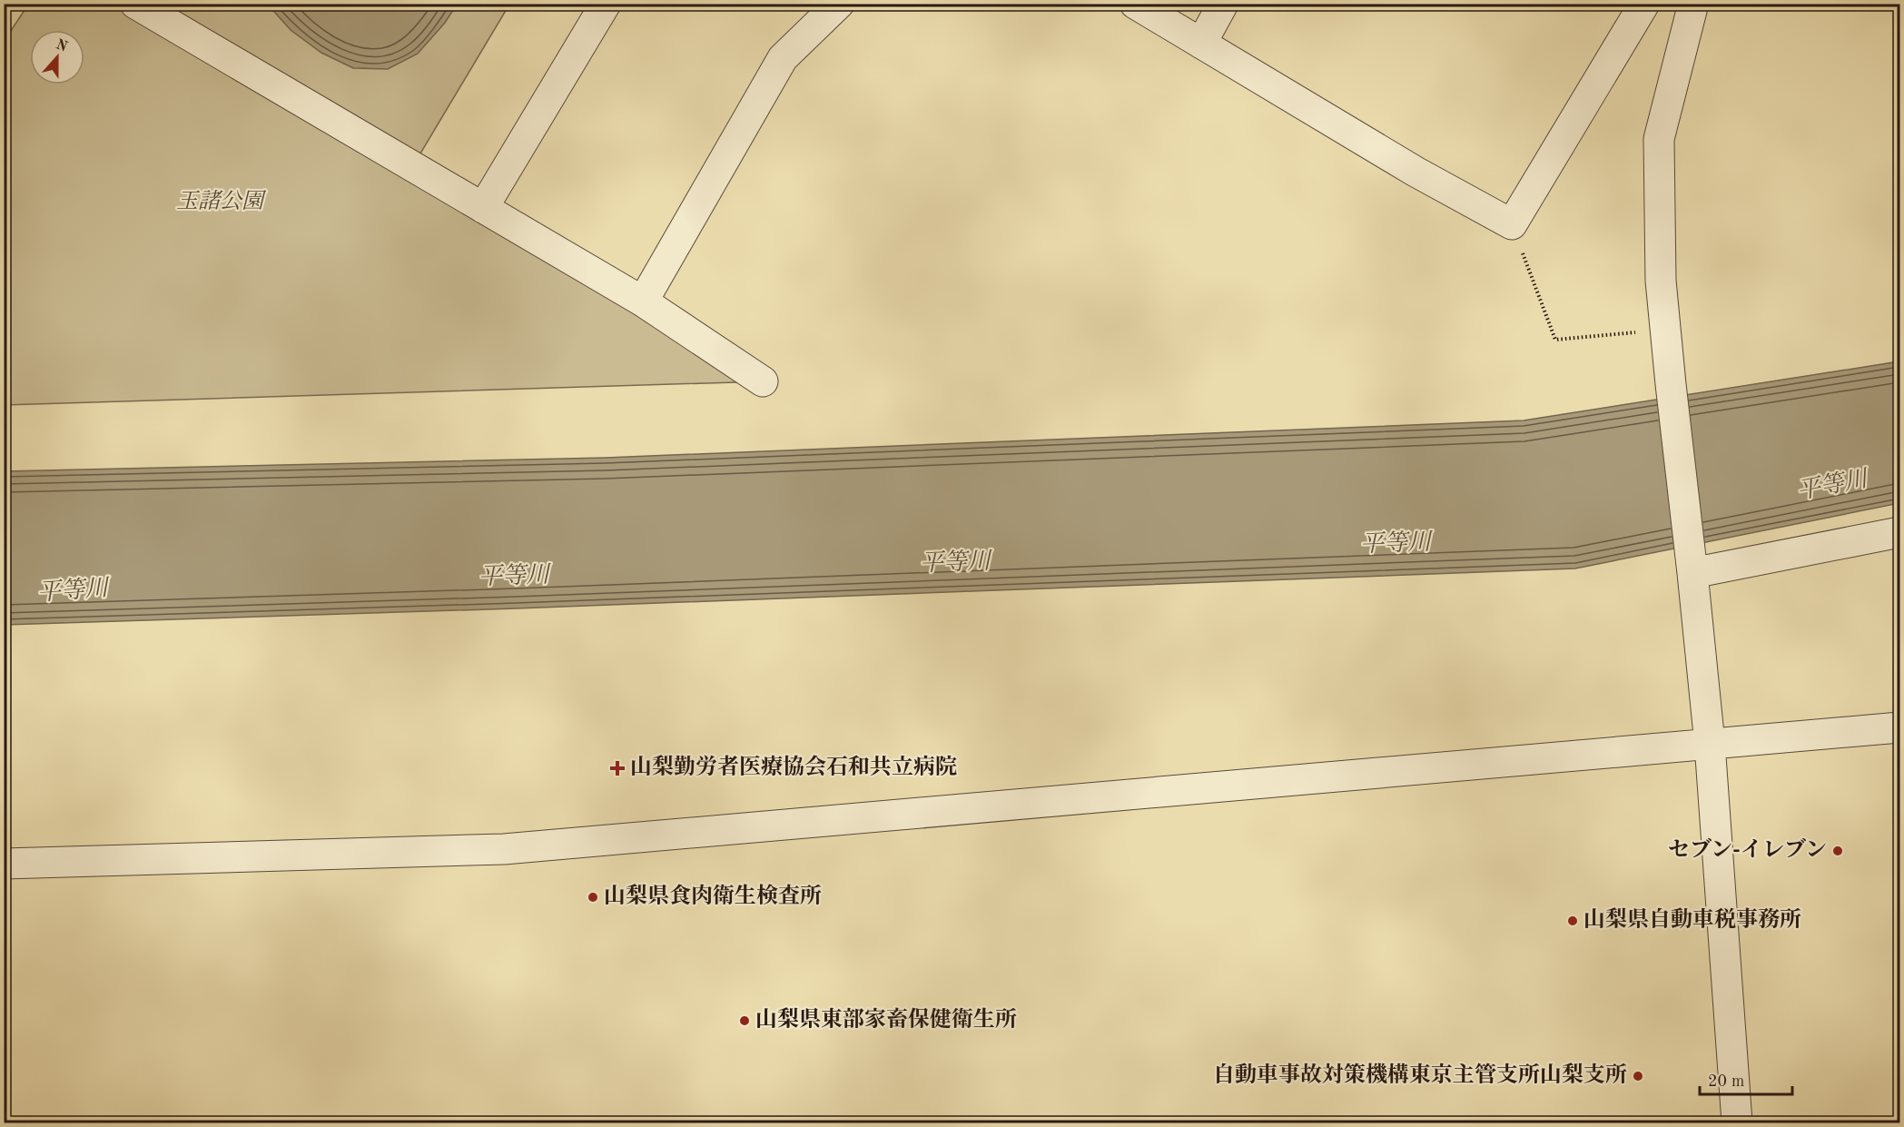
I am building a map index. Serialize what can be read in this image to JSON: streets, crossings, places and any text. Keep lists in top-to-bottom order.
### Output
{
  "water": ["平等川"],
  "parks": ["玉諸公園"],
  "places": {
    "health": ["山梨勤労者医療協会石和共立病院"],
    "other": [
      "セブン-イレブン",
      "山梨県食肉衛生検査所",
      "山梨県自動車税事務所",
      "山梨県東部家畜保健衛生所",
      "自動車事故対策機構東京主管支所山梨支所"
    ]
  },
  "scale_bar": "20 m",
  "north": "top"
}
